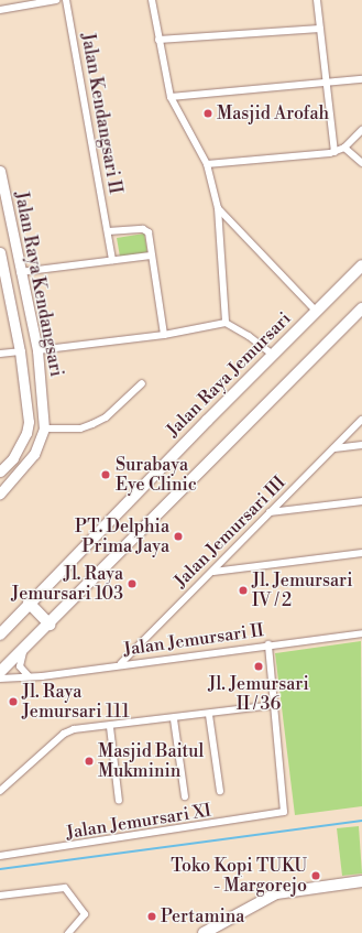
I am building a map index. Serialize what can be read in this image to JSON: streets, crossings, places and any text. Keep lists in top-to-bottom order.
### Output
{
  "streets": {
    "main road": ["Jalan Raya Kendangsari", "Jalan Raya Jemursari"],
    "street": [
      "Jalan Kendangsari II",
      "Jalan Jemursari III",
      "Jalan Jemursari II",
      "Jalan Jemursari XI"
    ]
  },
  "crossings": [
    ["Jalan Jemursari III", "Jalan Jemursari II"]
  ],
  "places": [
    "Masjid Arofah",
    "Surabaya Eye Clinic",
    "PT. Delphia Prima Jaya",
    "Jl. Raya Jemursari 103",
    "Jl. Jemursari IV / 2",
    "Jl. Jemursari II / 36",
    "Jl. Raya Jemursari 111",
    "Masjid Baitul Mukminin",
    "Toko Kopi TUKU - Margorejo",
    "Pertamina"
  ]
}
